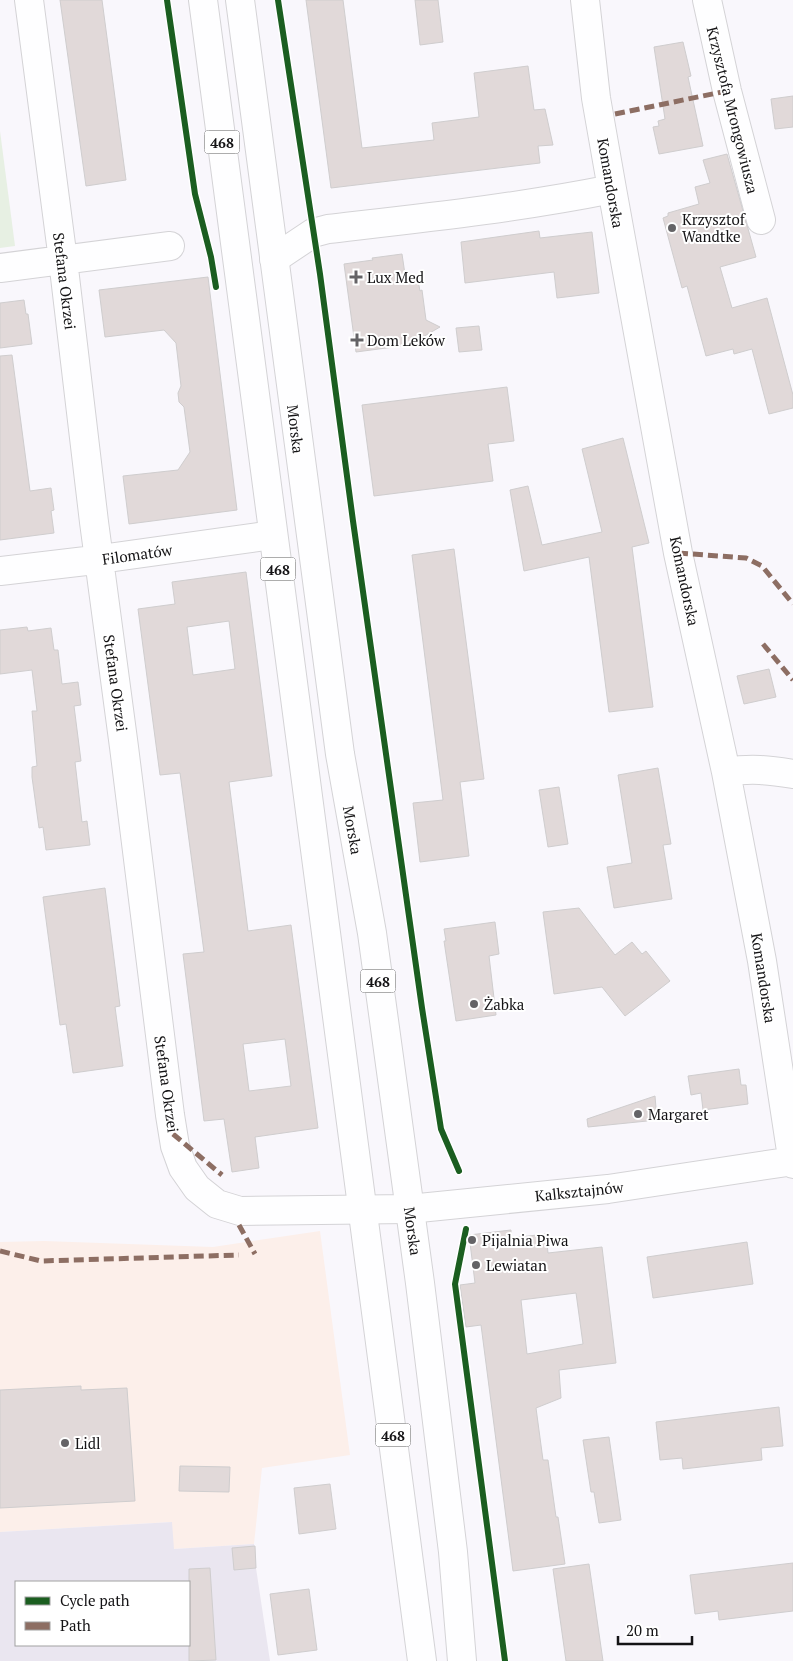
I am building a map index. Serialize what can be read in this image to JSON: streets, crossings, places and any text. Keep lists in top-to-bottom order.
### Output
{
  "streets": {
    "street": [
      "Krzysztofa Mrongowiusza",
      "468",
      "Komandorska",
      "Stefana Okrzei",
      "Morska",
      "Filomatów",
      "Kalksztajnów"
    ]
  },
  "crossings": [
    ["468", "Stefana Okrzei"],
    ["468", "Filomatów"],
    ["468", "Kalksztajnów"],
    ["Komandorska", "Kalksztajnów"],
    ["Stefana Okrzei", "Filomatów"],
    ["Stefana Okrzei", "Kalksztajnów"],
    ["Morska", "Kalksztajnów"]
  ],
  "places": {
    "other": [
      "Krzysztof Wandtke",
      "Żabka",
      "Margaret",
      "Pijalnia Piwa",
      "Lewiatan",
      "Lidl"
    ],
    "health": ["Lux Med", "Dom Leków"]
  },
  "legend": ["Cycle path", "Path"],
  "scale_bar": "20 m"
}
